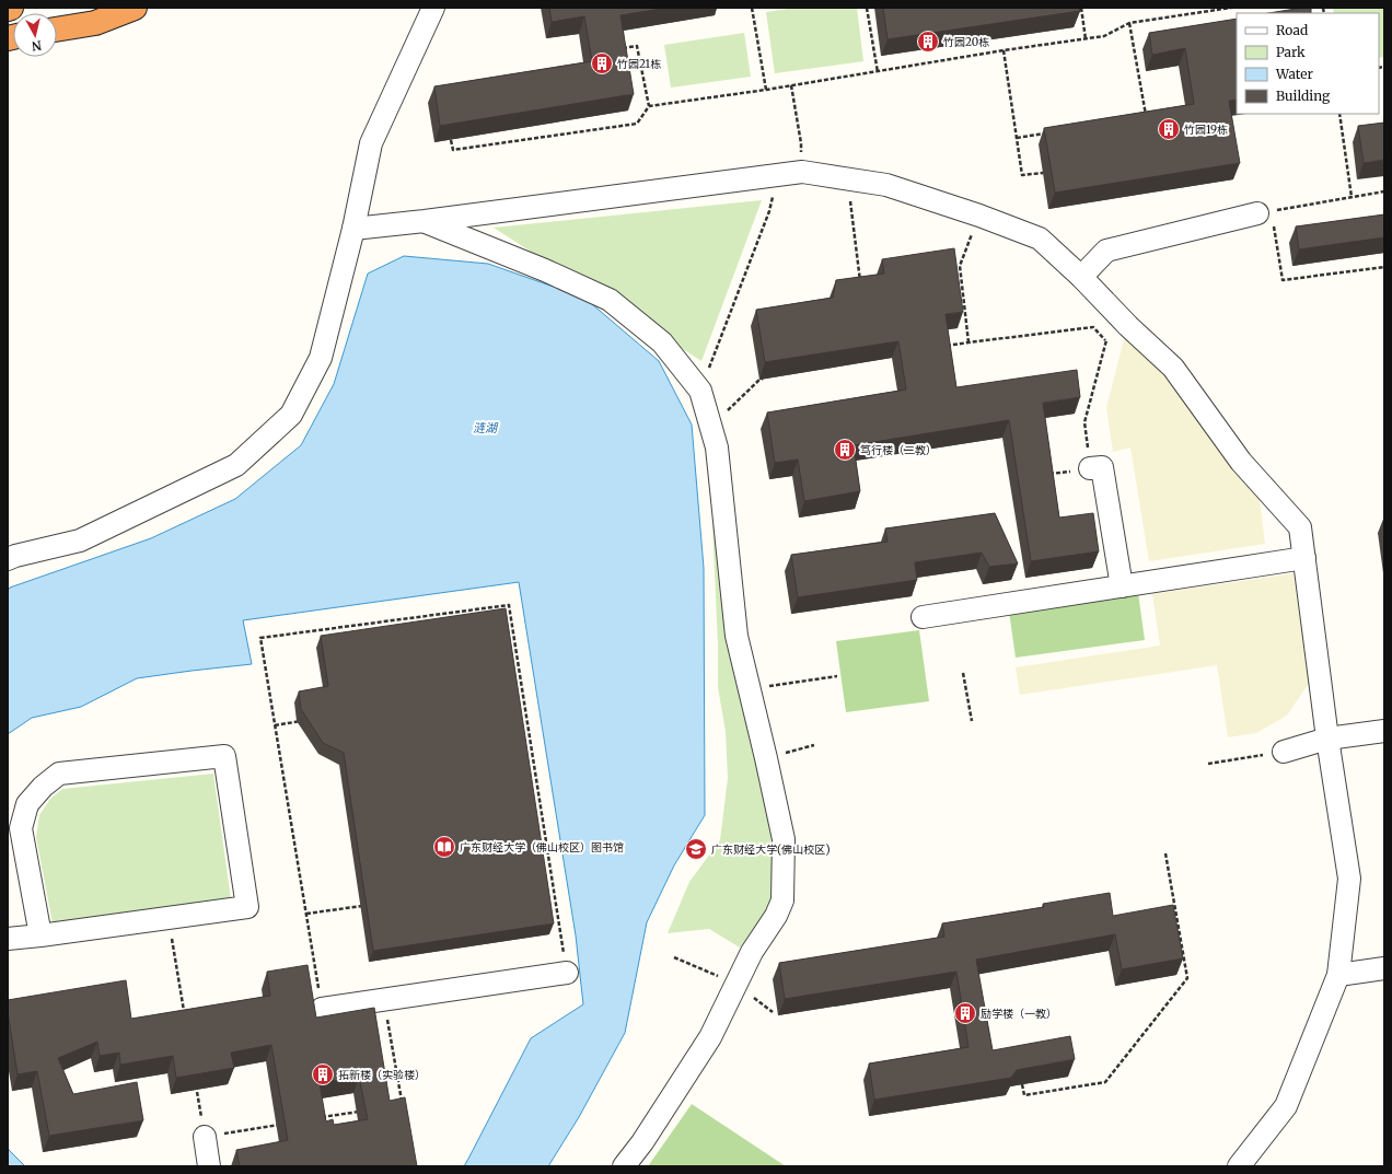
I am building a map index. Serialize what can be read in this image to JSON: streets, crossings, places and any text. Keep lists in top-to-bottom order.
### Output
{
  "water": ["涟湖"],
  "places": {
    "building": [
      "竹园20栋",
      "竹园21栋",
      "竹园19栋",
      "笃行楼（二教）",
      "励学楼（一教）",
      "拓新楼（实验楼）"
    ],
    "library": ["广东财经大学（佛山校区）图书馆"],
    "school or university": ["广东财经大学(佛山校区)"]
  },
  "legend": [
    "Road",
    "Park",
    "Water",
    "Building"
  ],
  "north": "bottom"
}
